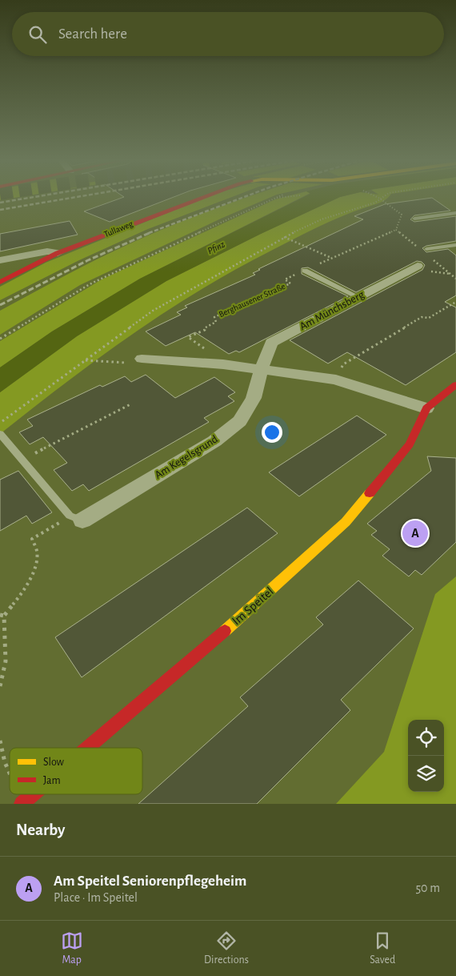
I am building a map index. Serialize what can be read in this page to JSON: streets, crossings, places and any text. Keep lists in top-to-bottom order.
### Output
{
  "streets": {
    "street": [
      "Tullaweg",
      "Am Münchsberg",
      "Am Kegelsgrund",
      "Im Speitel"
    ],
    "path": ["Berghausener Straße"]
  },
  "crossings": [
    ["Am Münchsberg", "Am Kegelsgrund"]
  ],
  "water": ["Pfinz"],
  "legend": ["Slow", "Jam"],
  "page": {
    "search": "Search here",
    "pins": "A",
    "heading": "Nearby",
    "list": [
      {
        "mark": "A",
        "name": "Am Speitel Seniorenpflegeheim",
        "note": "Place · Im Speitel",
        "value": "50 m"
      }
    ],
    "nav": ["Map", "Directions", "Saved"]
  }
}
